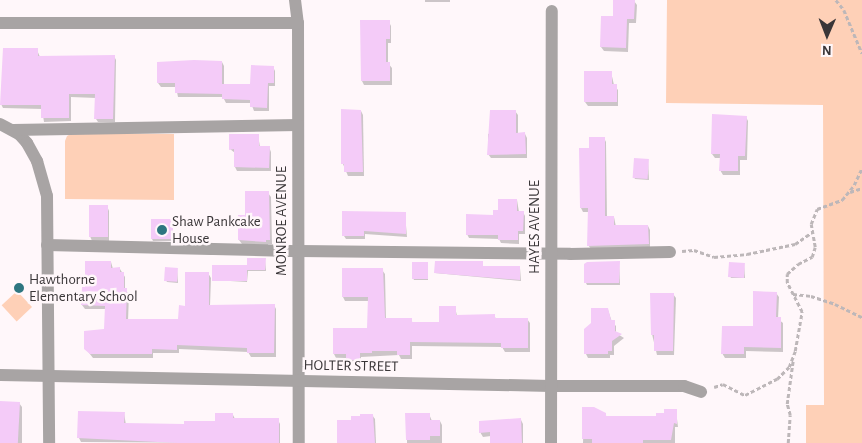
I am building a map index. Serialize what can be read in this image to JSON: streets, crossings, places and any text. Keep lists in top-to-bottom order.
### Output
{
  "streets": {
    "street": ["MONROE AVENUE", "HAYES AVENUE", "HOLTER STREET"]
  },
  "crossings": [
    ["MONROE AVENUE", "HOLTER STREET"],
    ["HAYES AVENUE", "HOLTER STREET"]
  ],
  "places": ["Shaw Pankcake House", "Hawthorne Elementary School"],
  "north": "bottom"
}
